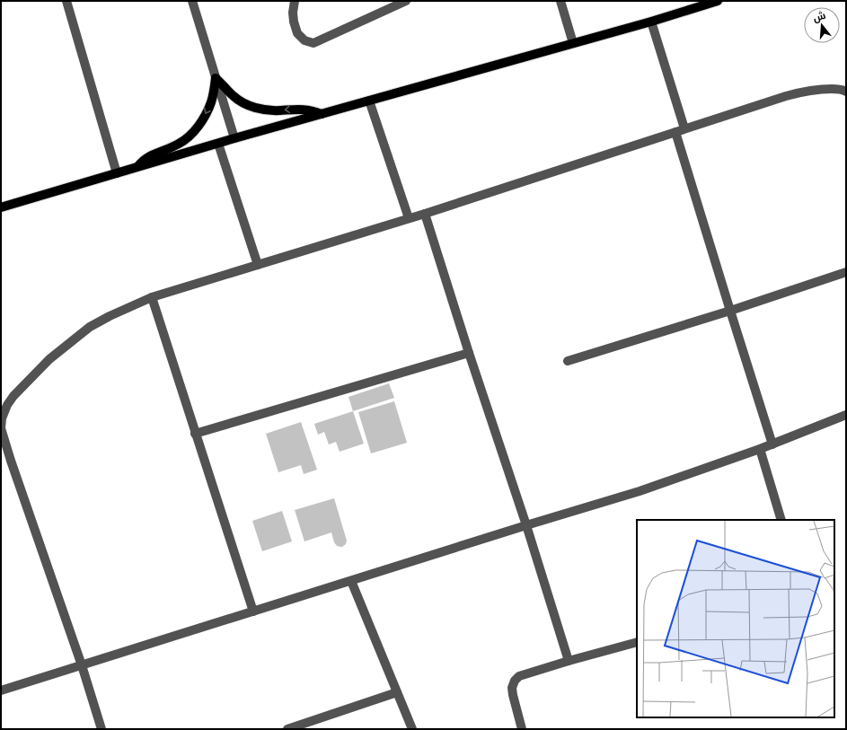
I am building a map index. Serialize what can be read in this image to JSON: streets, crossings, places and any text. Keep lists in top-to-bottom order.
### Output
{
  "north": "top"
}
